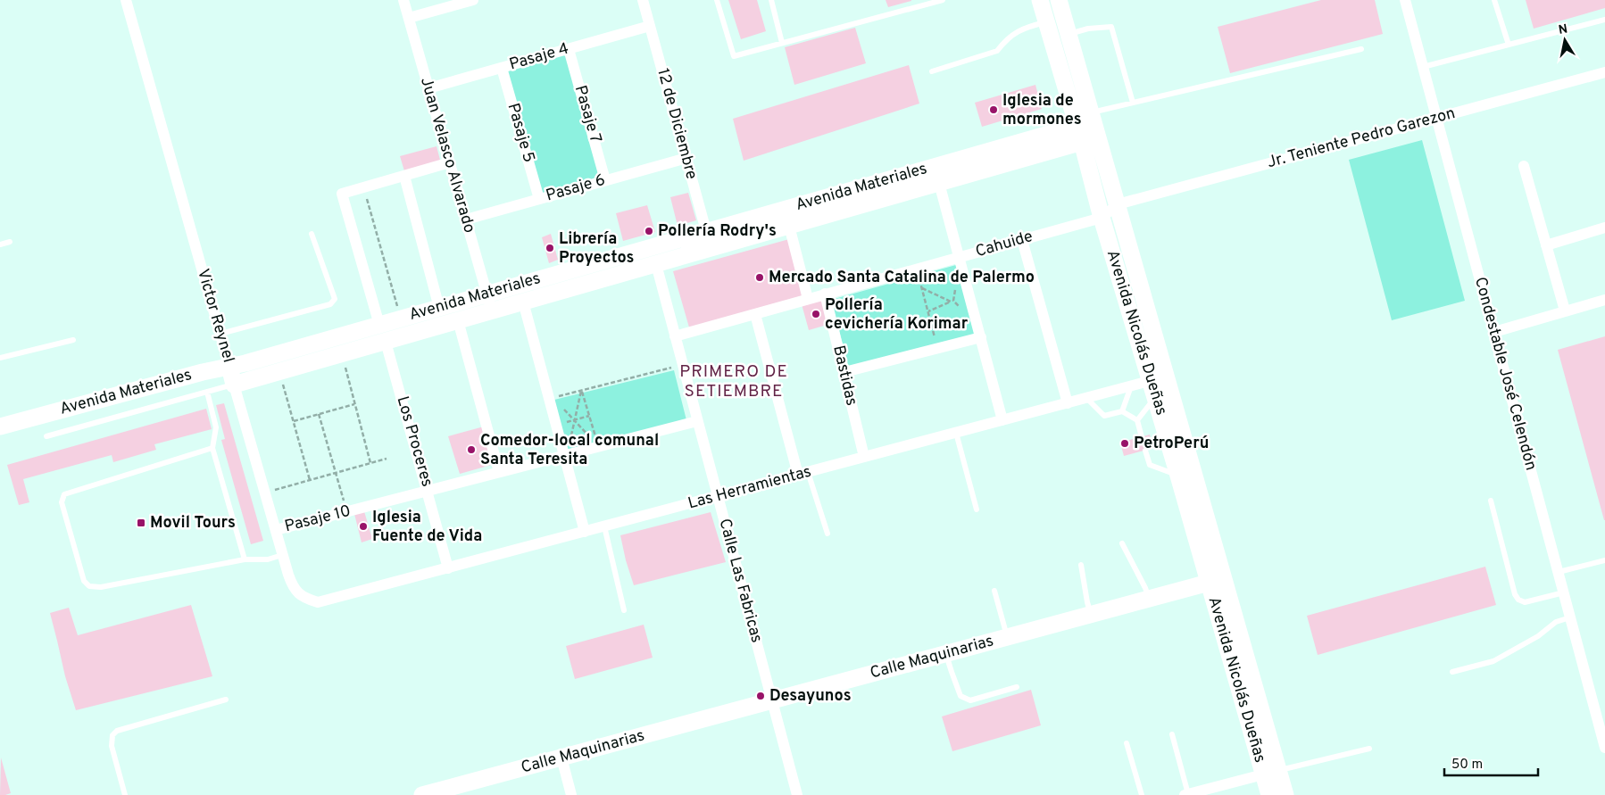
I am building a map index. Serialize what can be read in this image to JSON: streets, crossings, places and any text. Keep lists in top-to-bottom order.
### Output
{
  "streets": {
    "street": [
      "Pasaje 4",
      "Pasaje 7",
      "12 de Diciembre",
      "Pasaje 5",
      "Jr. Teniente Pedro Garezon",
      "Juan Velasco Alvarado",
      "Avenida Materiales",
      "Pasaje 6",
      "Cahuide",
      "Victor Reynel",
      "Avenida Nicolás Dueñas",
      "Condestable José Celendón",
      "Bastidas",
      "Los Proceres",
      "Las Herramientas",
      "Pasaje 10",
      "Calle Las Fabricas",
      "Calle Maquinarias"
    ]
  },
  "crossings": [
    ["Pasaje 4", "Pasaje 7"],
    ["Pasaje 4", "12 de Diciembre"],
    ["Pasaje 4", "Pasaje 5"],
    ["Pasaje 4", "Juan Velasco Alvarado"],
    ["Pasaje 7", "Pasaje 6"],
    ["12 de Diciembre", "Avenida Materiales"],
    ["12 de Diciembre", "Pasaje 6"],
    ["Pasaje 5", "Pasaje 6"],
    ["Jr. Teniente Pedro Garezon", "Avenida Nicolás Dueñas"],
    ["Jr. Teniente Pedro Garezon", "Condestable José Celendón"],
    ["Juan Velasco Alvarado", "Avenida Materiales"],
    ["Juan Velasco Alvarado", "Pasaje 6"],
    ["Avenida Materiales", "Victor Reynel"],
    ["Avenida Materiales", "Avenida Nicolás Dueñas"],
    ["Avenida Materiales", "Los Proceres"],
    ["Avenida Materiales", "Calle Las Fabricas"],
    ["Cahuide", "Avenida Nicolás Dueñas"],
    ["Cahuide", "Bastidas"],
    ["Cahuide", "Calle Las Fabricas"],
    ["Victor Reynel", "Las Herramientas"],
    ["Victor Reynel", "Pasaje 10"],
    ["Avenida Nicolás Dueñas", "Las Herramientas"],
    ["Avenida Nicolás Dueñas", "Calle Maquinarias"],
    ["Bastidas", "Las Herramientas"],
    ["Los Proceres", "Las Herramientas"],
    ["Los Proceres", "Pasaje 10"],
    ["Las Herramientas", "Calle Las Fabricas"],
    ["Pasaje 10", "Calle Las Fabricas"],
    ["Calle Las Fabricas", "Calle Maquinarias"]
  ],
  "districts": ["PRIMERO DE SETIEMBRE"],
  "places": {
    "other": [
      "Iglesia de mormones",
      "Pollería Rodry's",
      "Librería Proyectos",
      "Mercado Santa Catalina de Palermo",
      "Pollería cevichería Korimar",
      "PetroPerú",
      "Comedor-local comunal Santa Teresita",
      "Iglesia Fuente de Vida",
      "Desayunos"
    ],
    "transit": ["Movil Tours"]
  },
  "scale_bar": "50 m",
  "north": "top"
}
